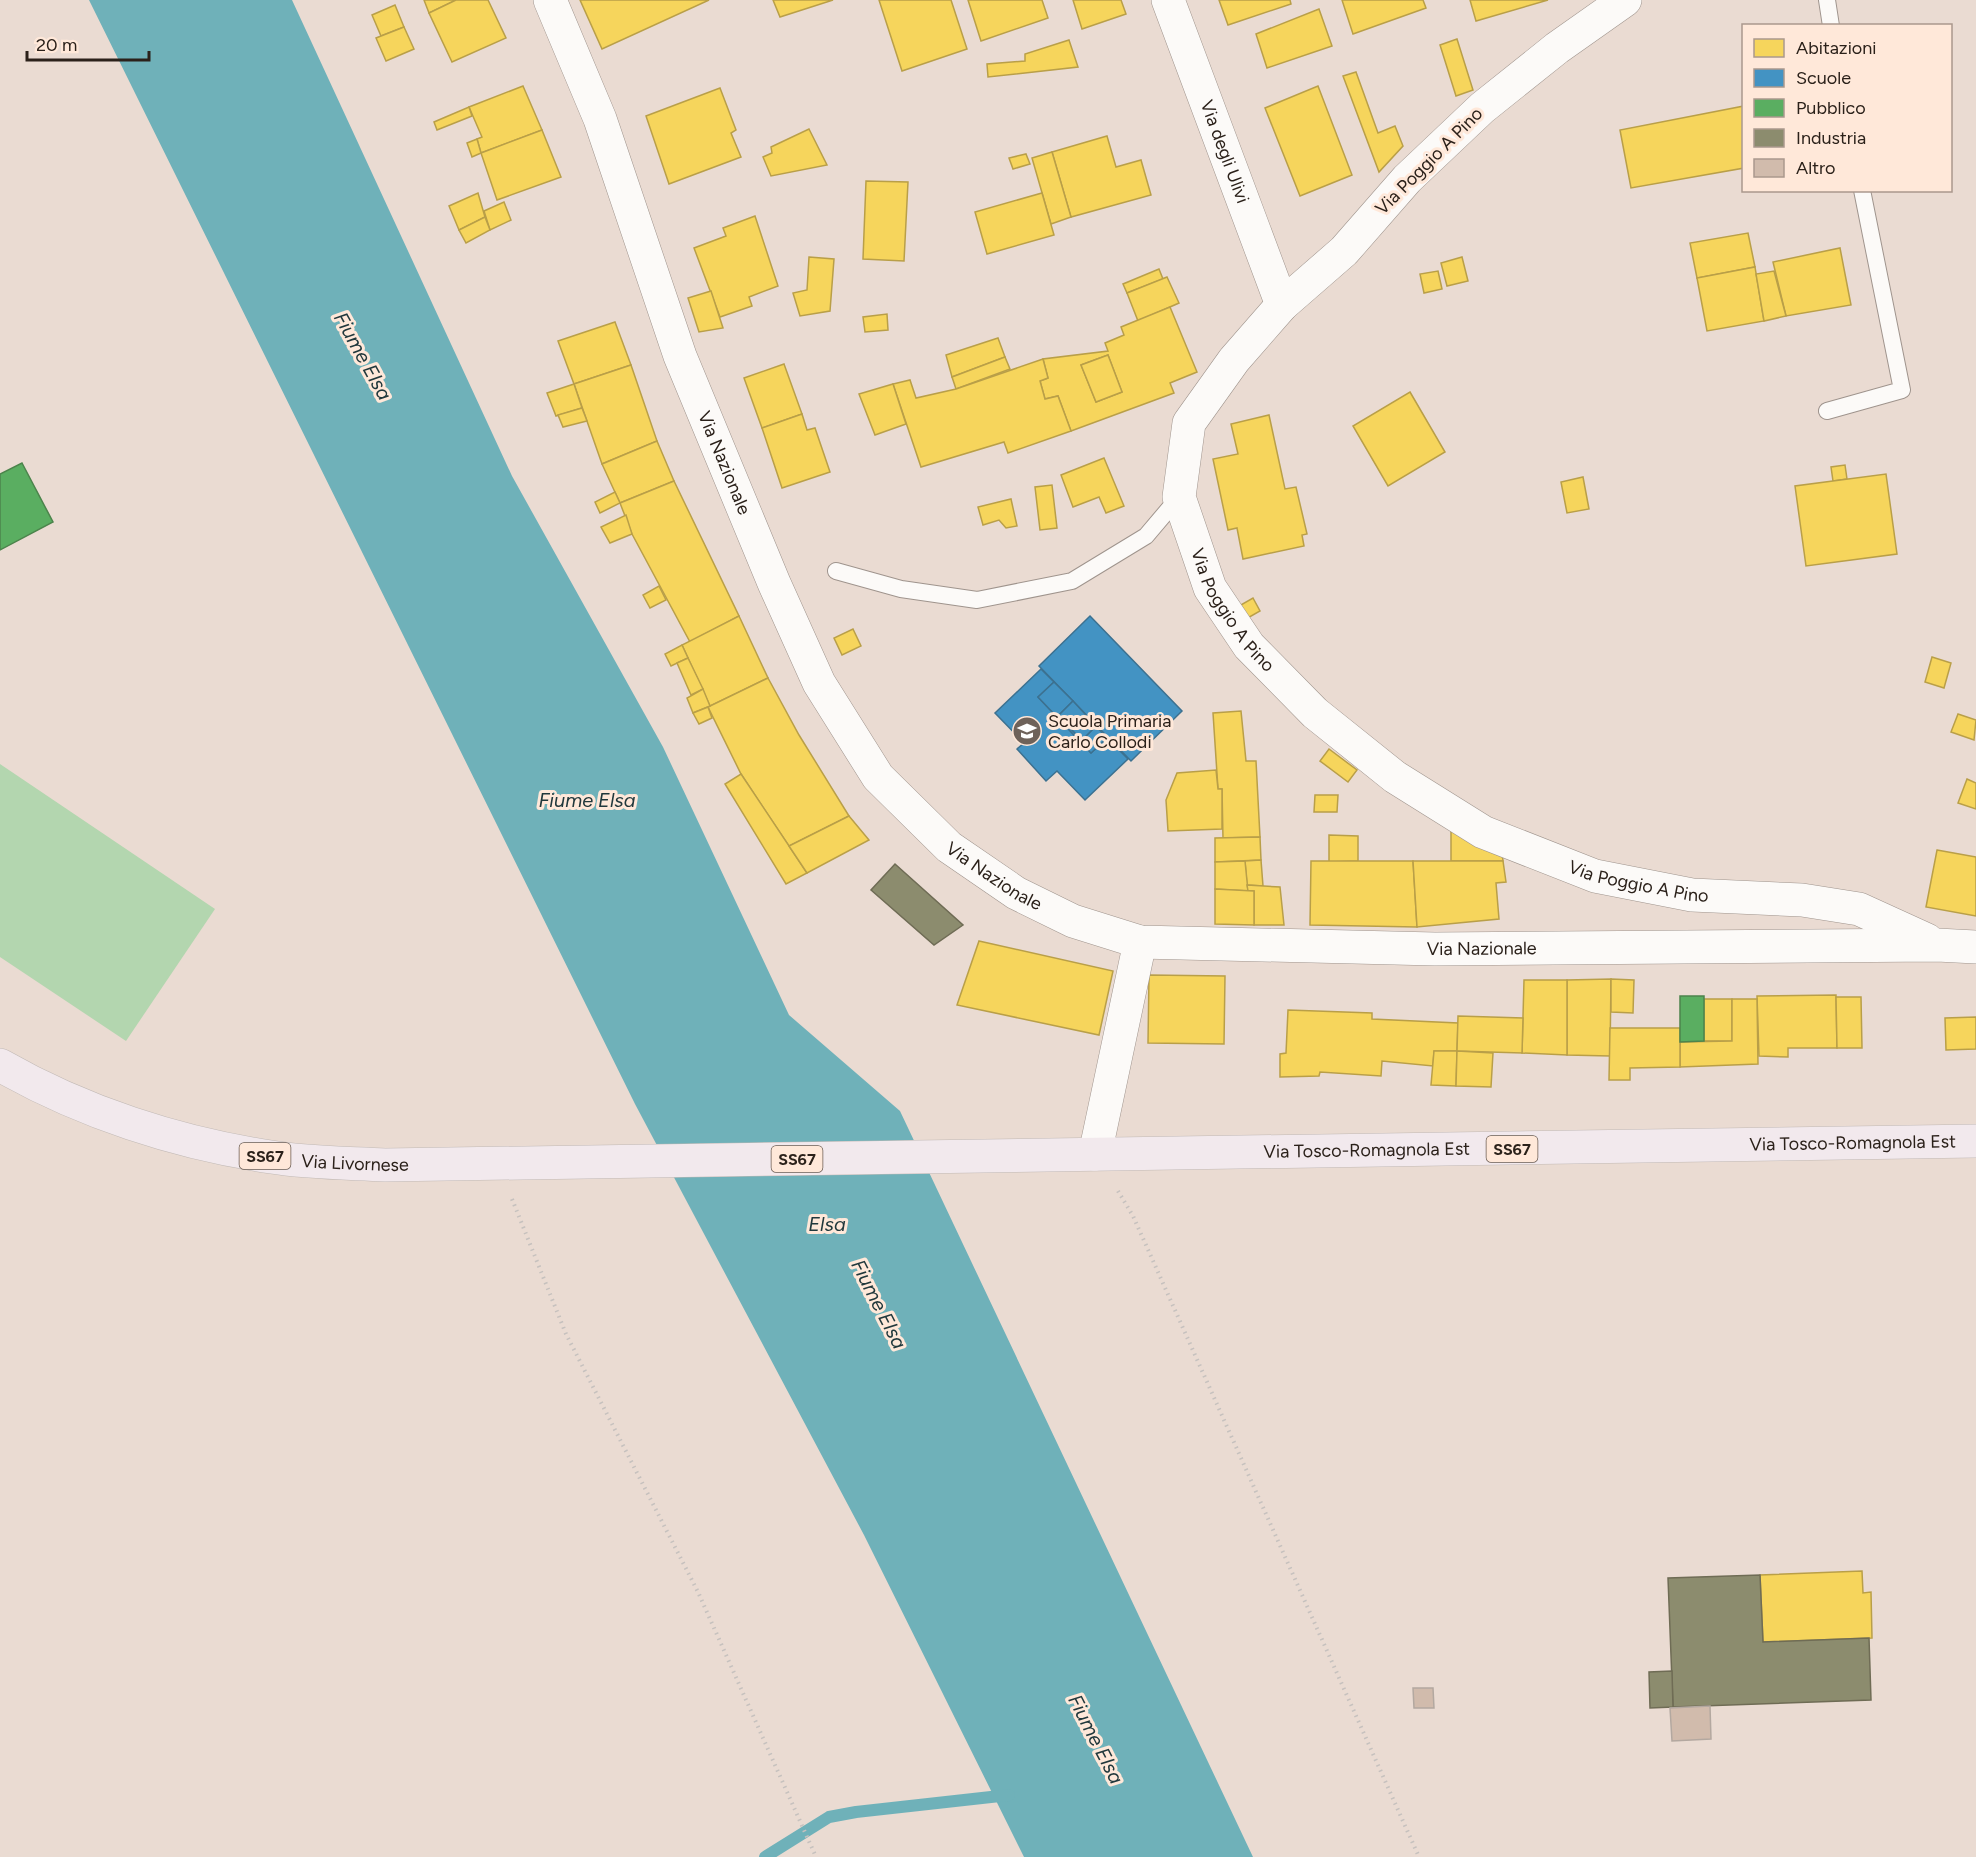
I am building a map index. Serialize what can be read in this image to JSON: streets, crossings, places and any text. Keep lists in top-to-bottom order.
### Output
{
  "streets": {
    "main road": ["Via Tosco-Romagnola Est", "SS67", "Via Livornese"],
    "street": ["Via degli Ulivi", "Via Poggio A Pino", "Via Nazionale"]
  },
  "crossings": [
    ["Via degli Ulivi", "Via Poggio A Pino"],
    ["Via Poggio A Pino", "Via Nazionale"],
    ["Via Tosco-Romagnola Est", "Via Livornese"]
  ],
  "water": ["Fiume Elsa", "Elsa"],
  "places": {
    "school or university": ["Scuola Primaria Carlo Collodi"]
  },
  "legend": [
    "Abitazioni",
    "Scuole",
    "Pubblico",
    "Industria",
    "Altro"
  ],
  "scale_bar": "20 m"
}
